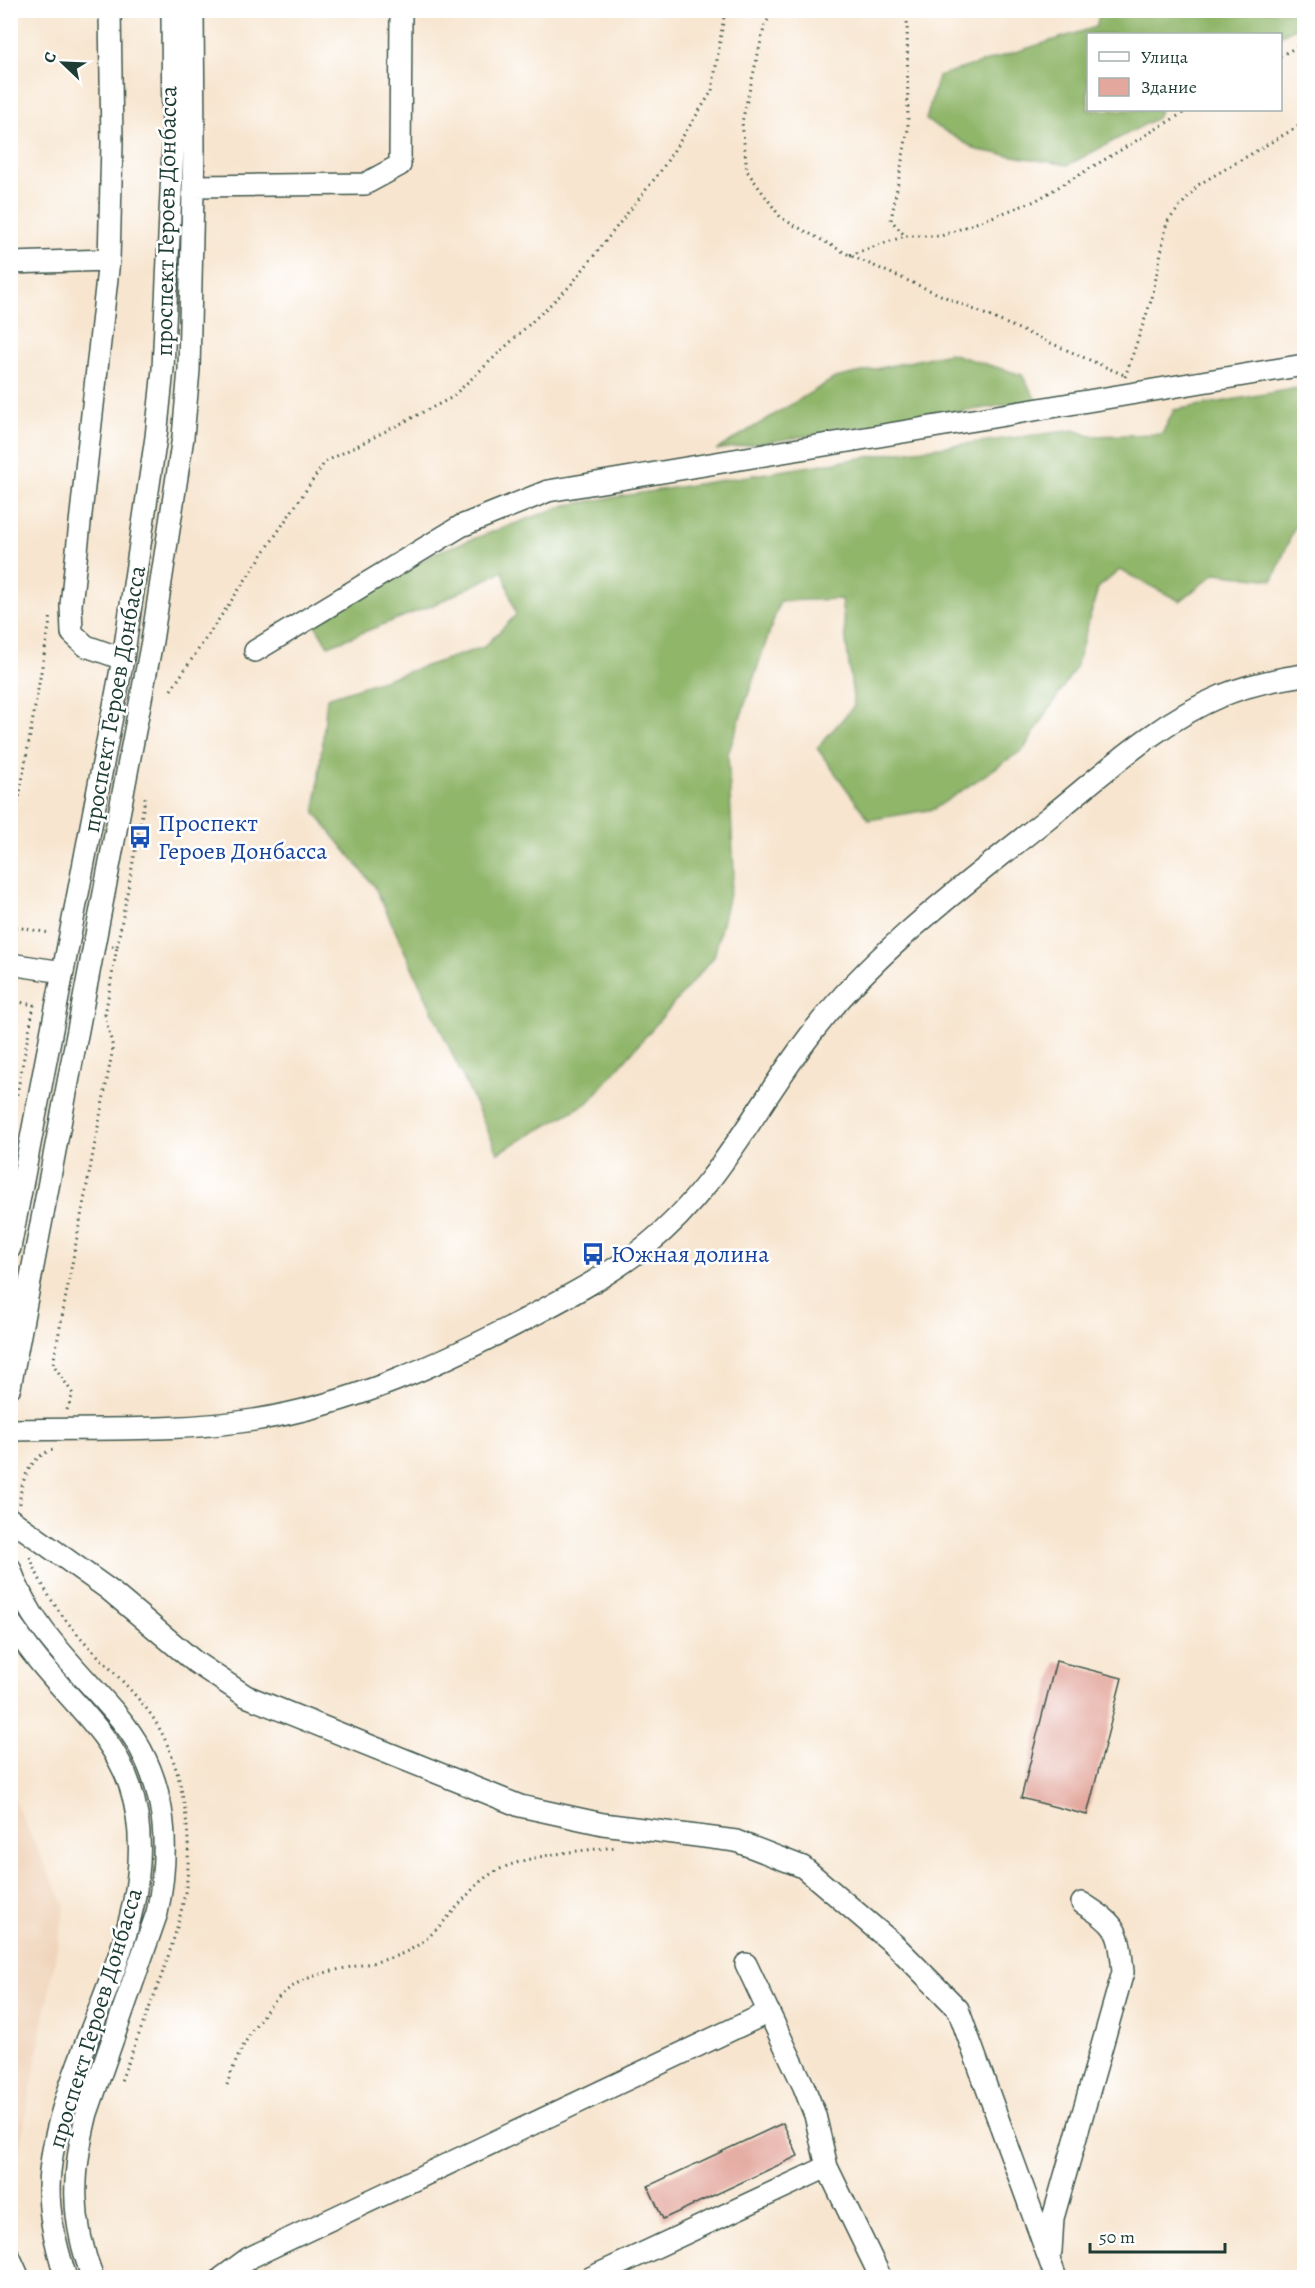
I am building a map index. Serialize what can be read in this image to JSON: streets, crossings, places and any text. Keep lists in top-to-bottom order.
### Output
{
  "streets": {
    "street": ["проспект Героев Донбасса"]
  },
  "places": {
    "bus stop": ["Проспект Героев Донбасса", "Южная долина"]
  },
  "legend": ["Улица", "Здание"],
  "scale_bar": "50 m",
  "north": "top left"
}
